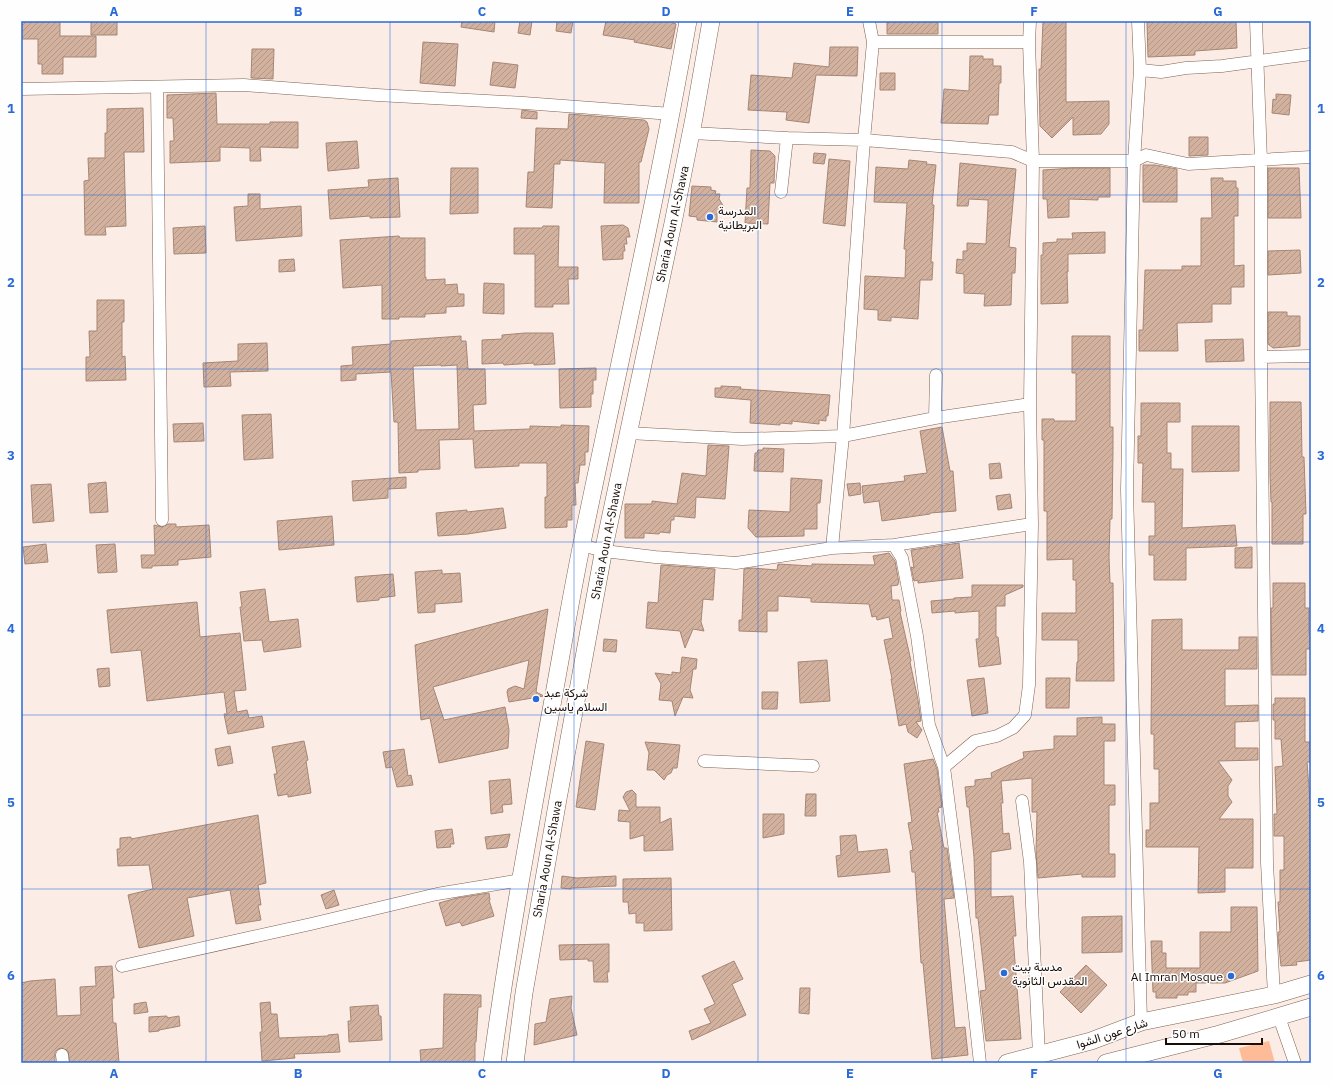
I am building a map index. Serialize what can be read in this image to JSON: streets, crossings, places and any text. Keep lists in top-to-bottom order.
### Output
{
  "streets": {
    "main road": ["Sharia Aoun Al-Shawa", "شارع عون الشوا"]
  },
  "places": [
    "المدرسة البريطانية",
    "شركة عبد السلام ياسين",
    "مدسة بيت المقدس الثانوية",
    "Al Imran Mosque"
  ],
  "scale_bar": "50 m",
  "grid": {
    "columns": [
      "A",
      "B",
      "C",
      "D",
      "E",
      "F",
      "G"
    ],
    "rows": [
      "1",
      "2",
      "3",
      "4",
      "5",
      "6"
    ]
  }
}
